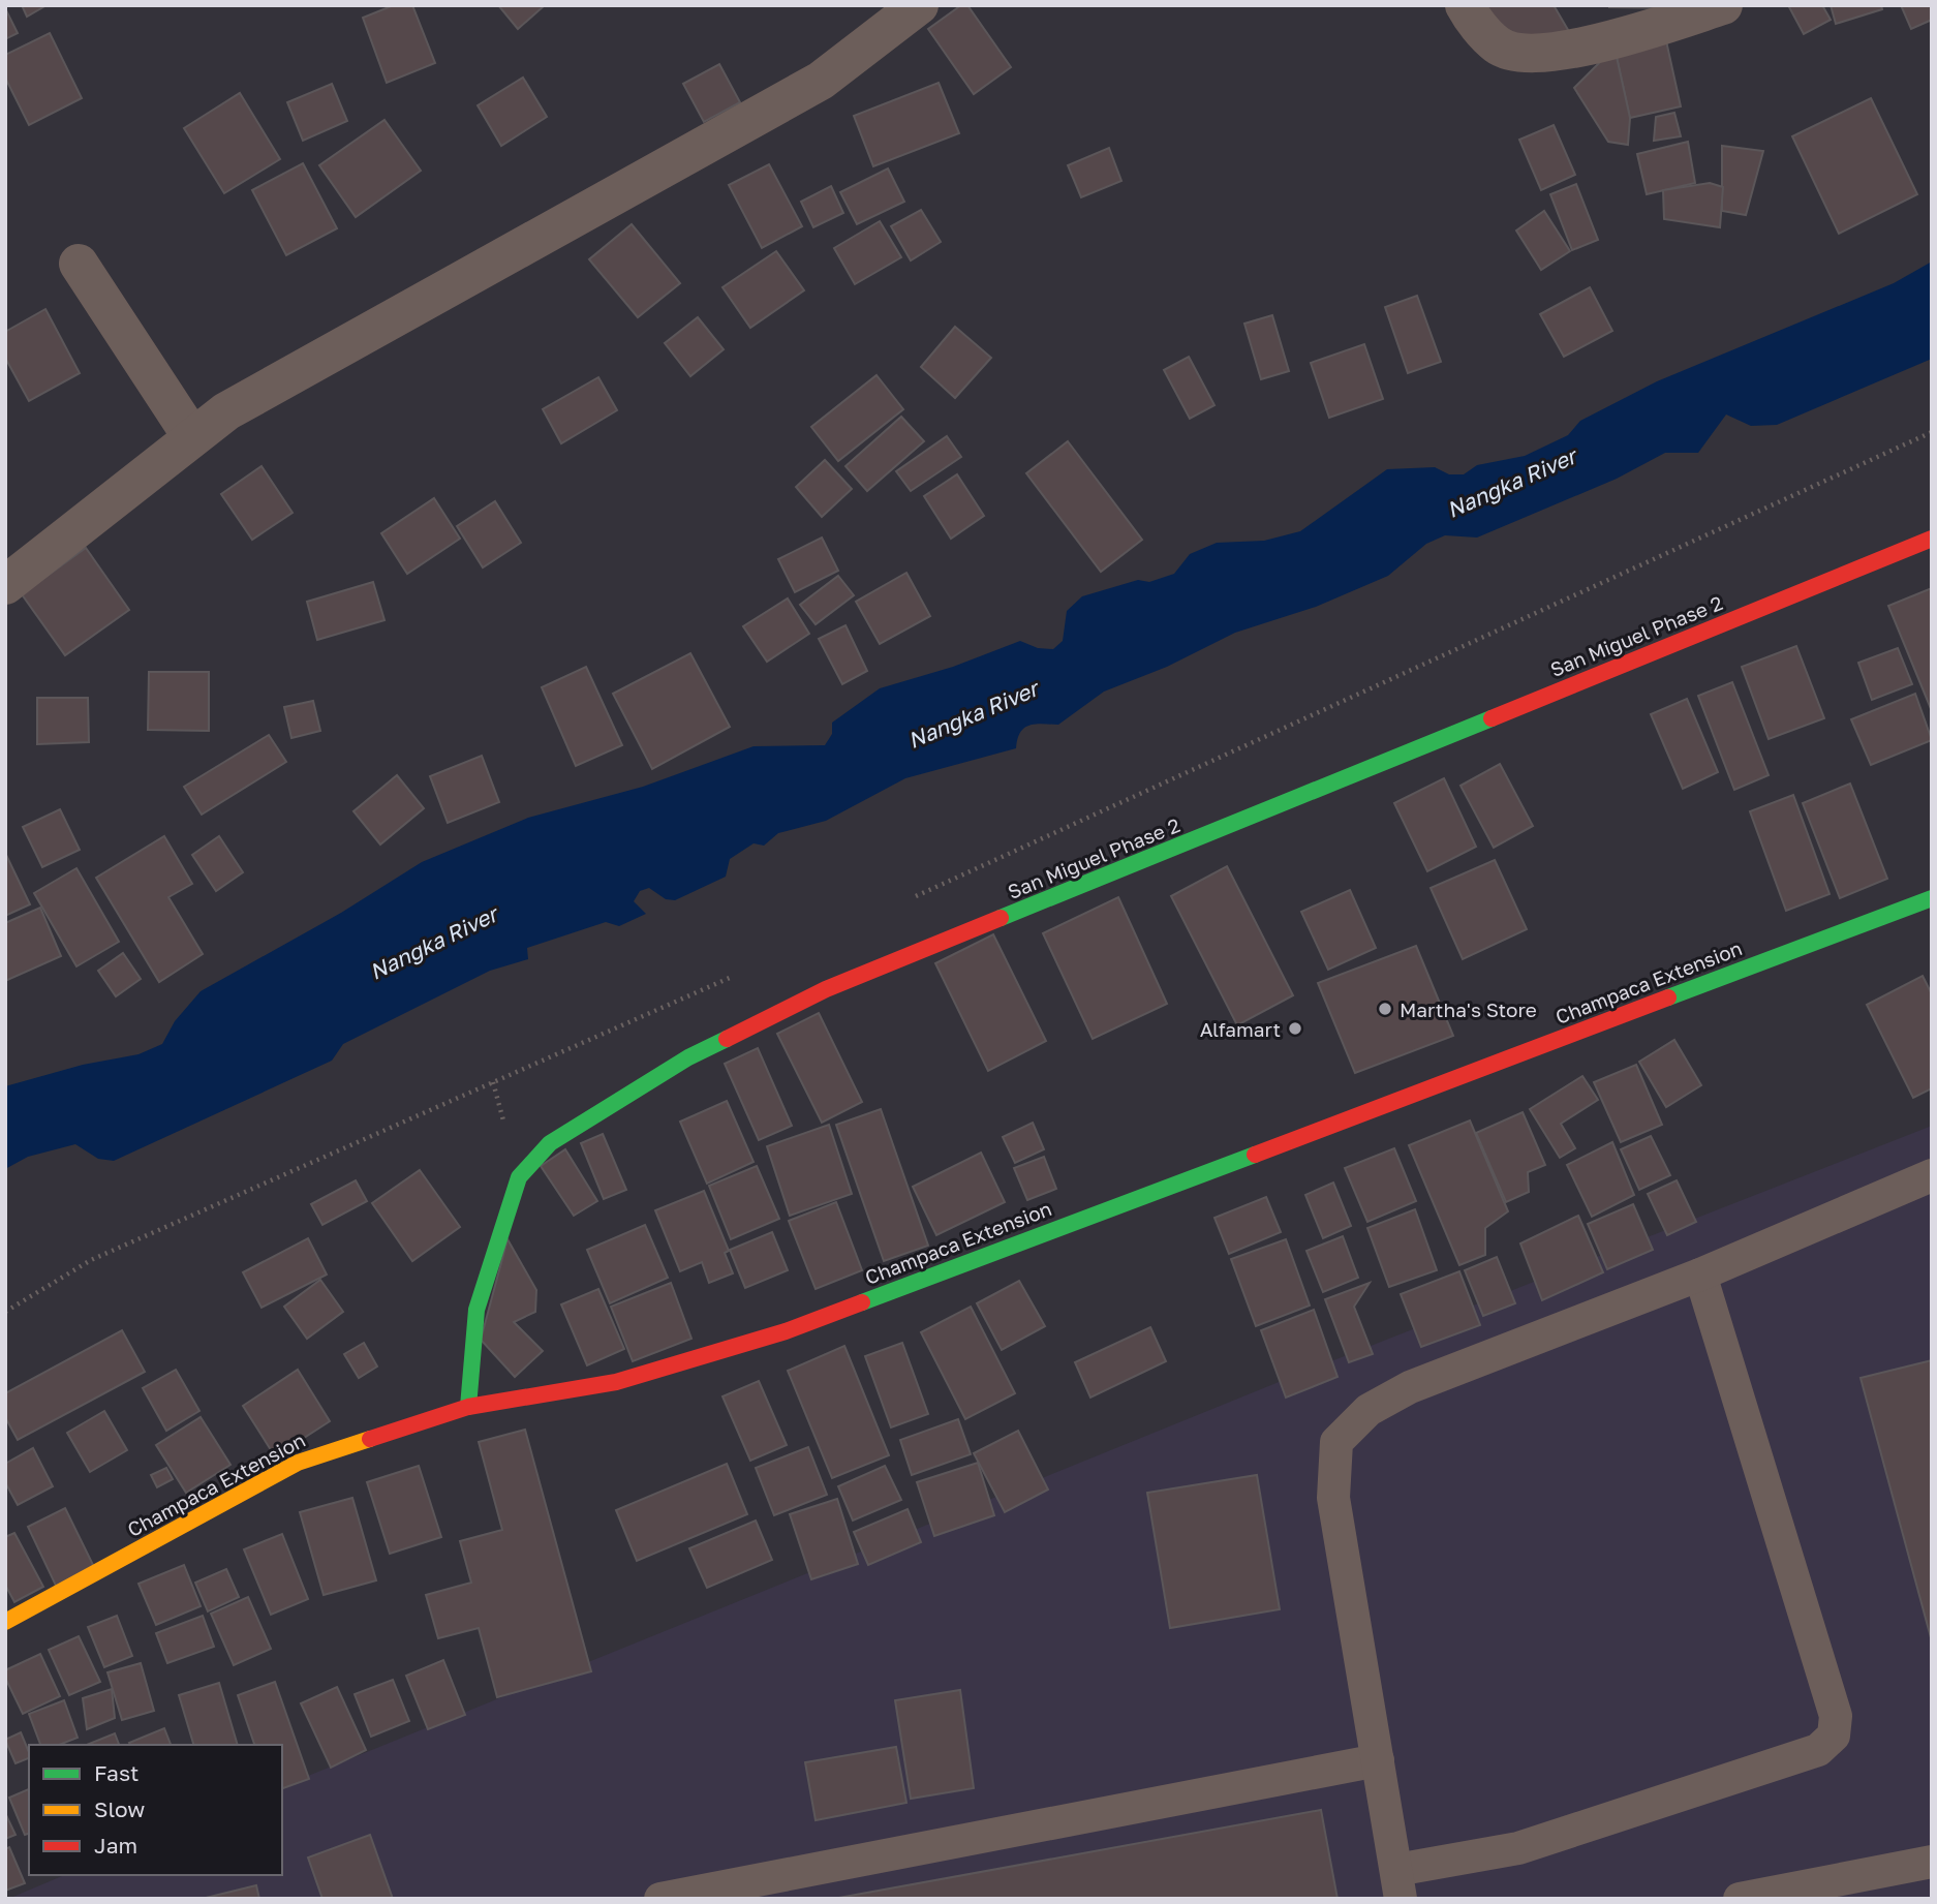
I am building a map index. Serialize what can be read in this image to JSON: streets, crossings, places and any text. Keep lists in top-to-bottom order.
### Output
{
  "streets": {
    "street": ["San Miguel Phase 2", "Champaca Extension"]
  },
  "crossings": [
    ["San Miguel Phase 2", "Champaca Extension"]
  ],
  "water": ["Nangka River"],
  "places": ["Martha's Store", "Alfamart"],
  "legend": ["Fast", "Slow", "Jam"]
}
